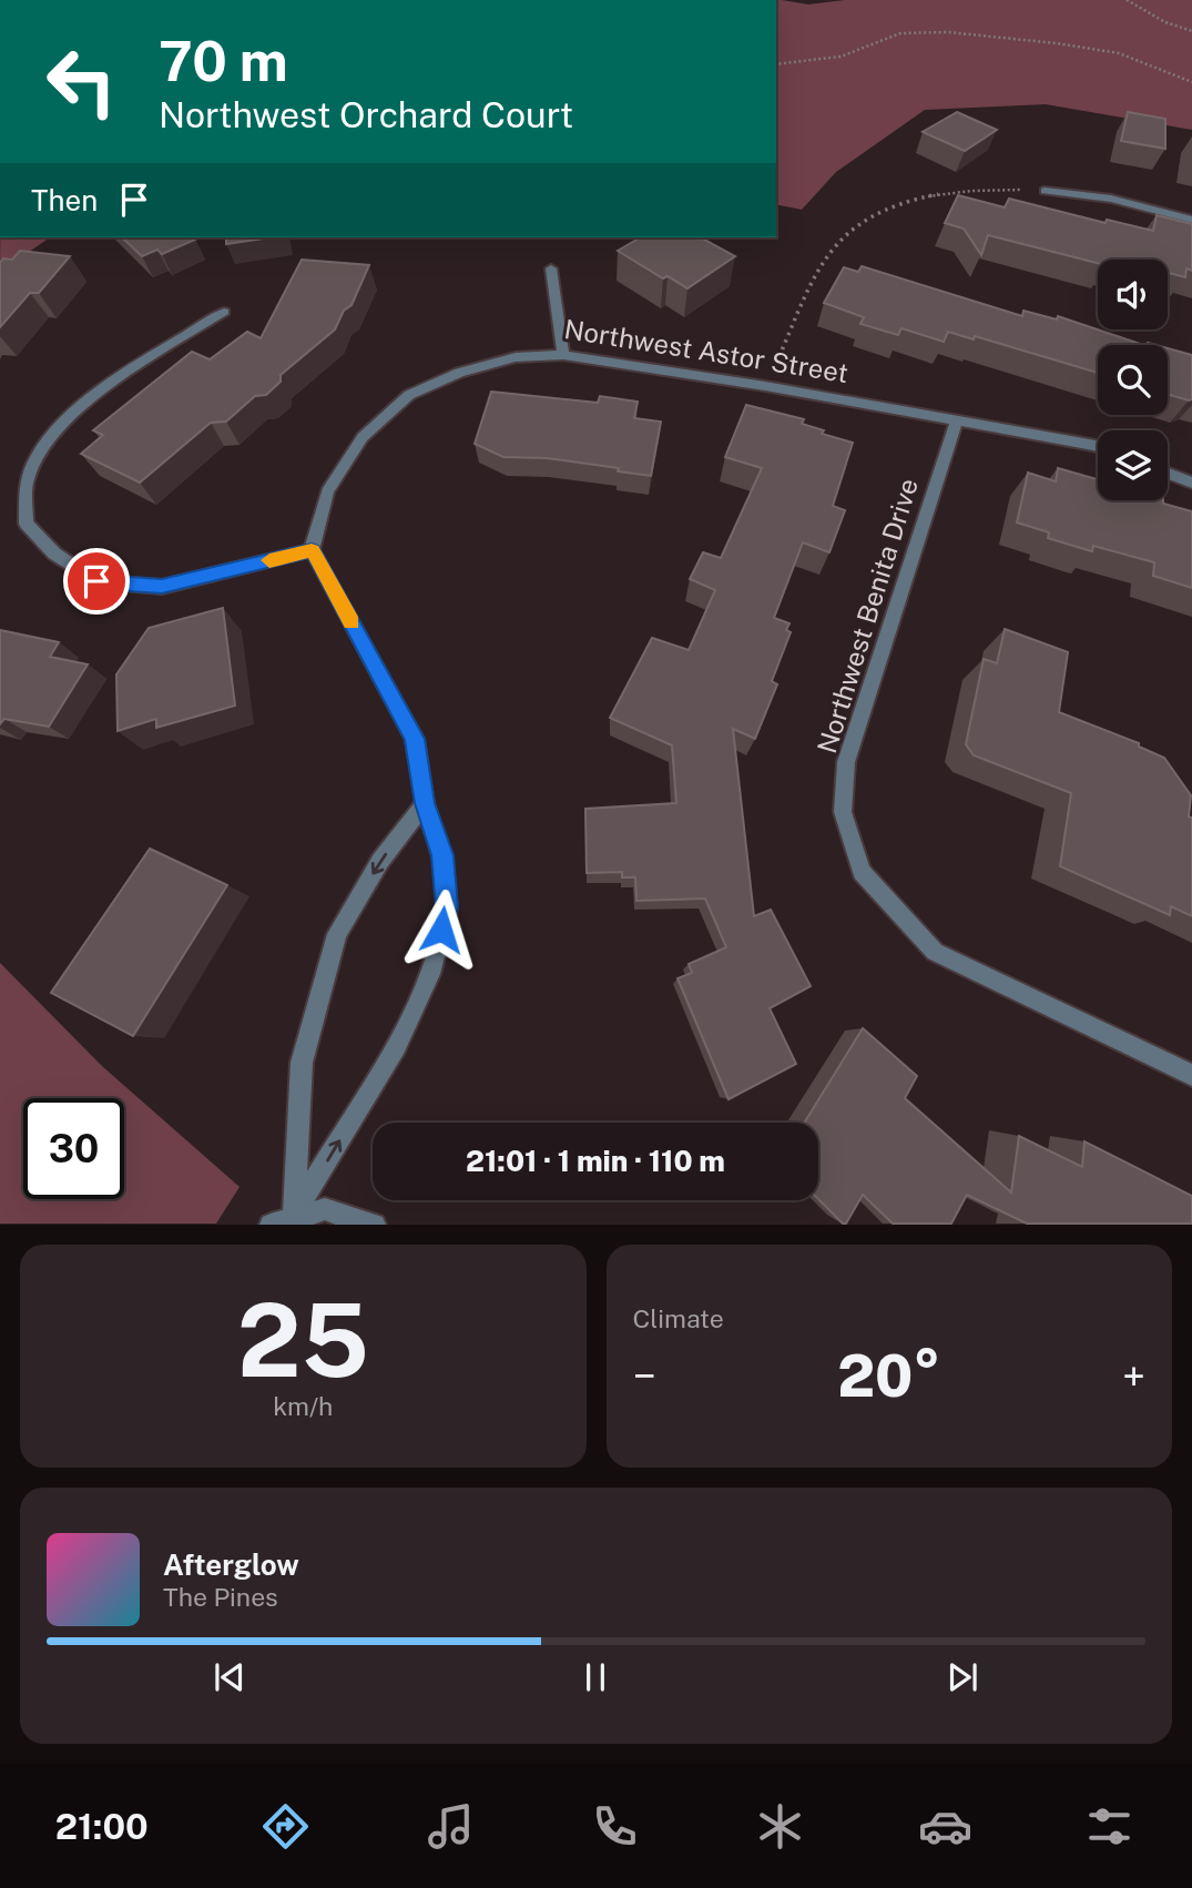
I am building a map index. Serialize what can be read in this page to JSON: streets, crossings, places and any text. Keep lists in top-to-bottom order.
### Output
{
  "streets": {
    "street": ["Northwest Astor Street", "Northwest Benita Drive"]
  },
  "crossings": [
    ["Northwest Astor Street", "Northwest Benita Drive"]
  ],
  "page": {
    "turn": ["70 m", "Northwest Orchard Court"],
    "then": "Then",
    "limit": "30",
    "trip": "21:01 · 1 min · 110 m",
    "tile": [
      ["25", "km/h"],
      "Climate"
    ],
    "heat": ["−", "20°", "+"],
    "song": ["Afterglow", "The Pines"],
    "tabs": "21:00"
  }
}
